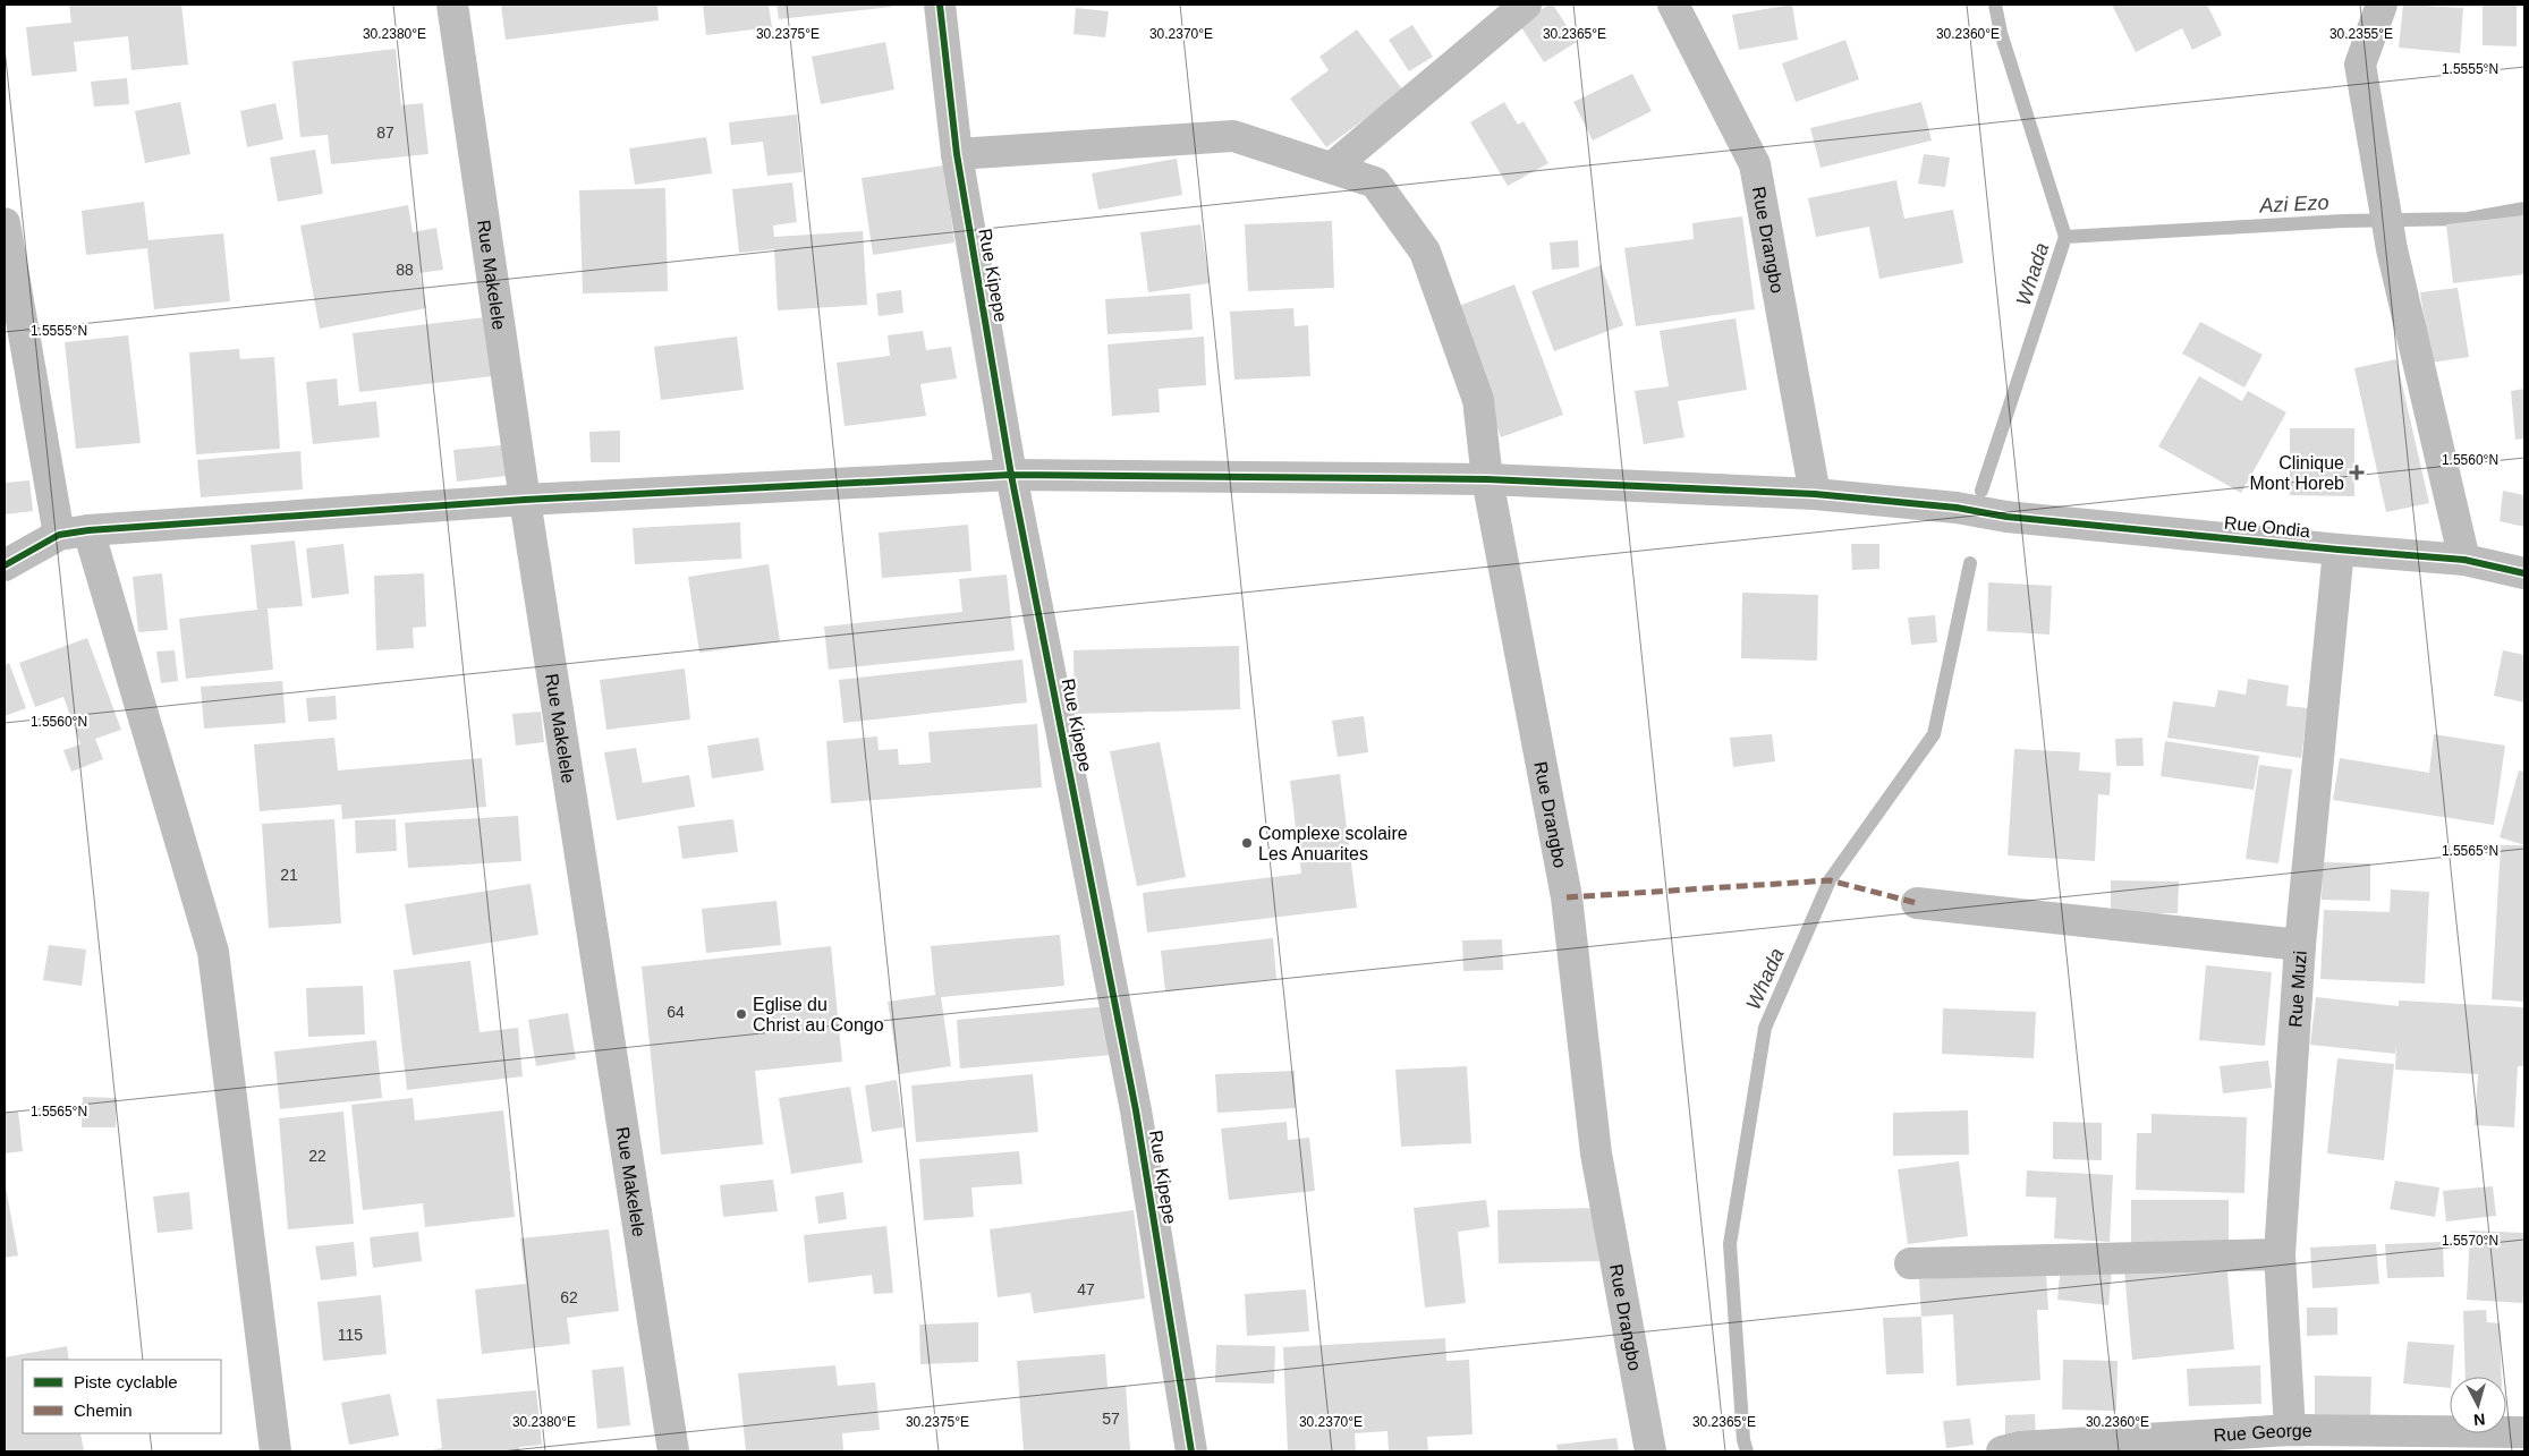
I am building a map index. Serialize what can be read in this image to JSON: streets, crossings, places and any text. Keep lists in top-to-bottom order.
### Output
{
  "streets": {
    "street": [
      "Rue Drangbo",
      "Rue Makelele",
      "Rue Kipepe",
      "Rue Ondia",
      "Rue Muzi",
      "Rue George"
    ]
  },
  "crossings": [
    ["Rue Drangbo", "Rue Kipepe"],
    ["Rue Drangbo", "Rue Ondia"],
    ["Rue Makelele", "Rue Ondia"],
    ["Rue Kipepe", "Rue Ondia"],
    ["Rue Ondia", "Rue Muzi"],
    ["Rue Muzi", "Rue George"]
  ],
  "water": ["Azi Ezo", "Whada"],
  "places": {
    "health": ["Clinique Mont Horeb"],
    "other": ["Complexe scolaire Les Anuarites", "Eglise du Christ au Congo"]
  },
  "house_numbers": [
    "87",
    "88",
    "21",
    "64",
    "22",
    "47",
    "62",
    "115",
    "57"
  ],
  "legend": ["Piste cyclable", "Chemin"],
  "north": "bottom",
  "coordinates": [
    "30.2380°E",
    "30.2375°E",
    "30.2370°E",
    "30.2365°E",
    "30.2360°E",
    "30.2355°E",
    "1.5555°N",
    "1.5560°N",
    "1.5565°N",
    "1.5570°N"
  ]
}
